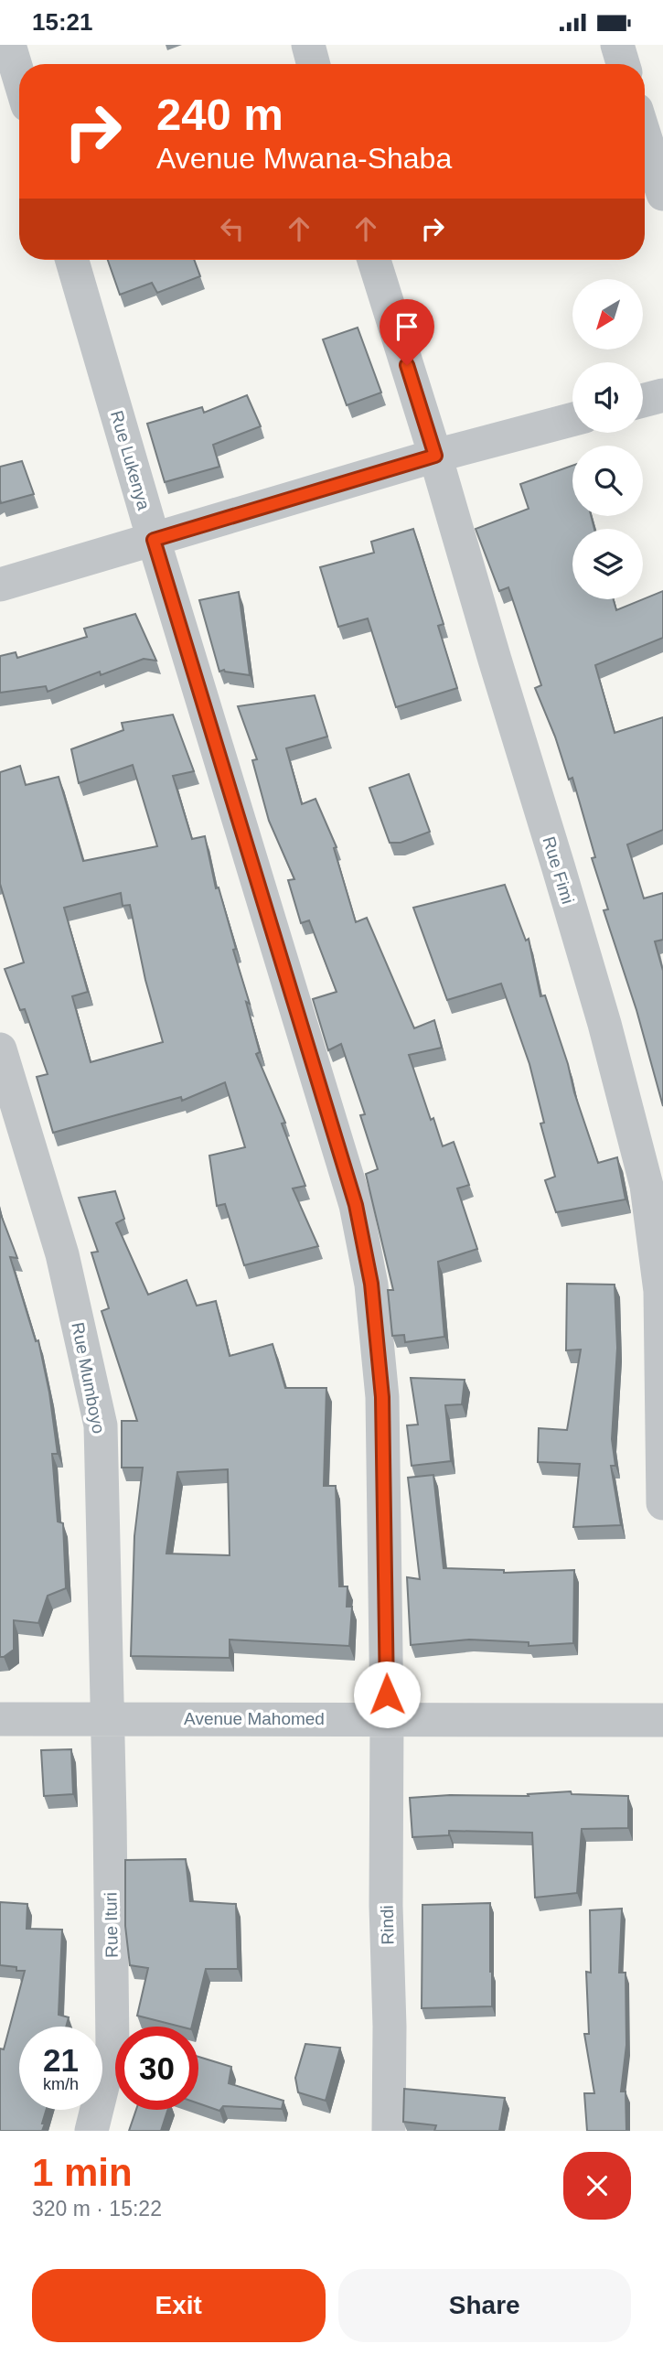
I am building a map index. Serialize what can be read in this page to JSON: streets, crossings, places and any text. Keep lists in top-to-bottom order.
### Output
{
  "streets": {
    "street": [
      "Rue Lukenya",
      "Rue Fimi",
      "Rue Mumboyo",
      "Avenue Mahomed",
      "Rue Ituri",
      "Rindi"
    ]
  },
  "crossings": [
    ["Rue Lukenya", "Avenue Mahomed"],
    ["Rue Lukenya", "Rindi"],
    ["Rue Mumboyo", "Avenue Mahomed"],
    ["Rue Mumboyo", "Rue Ituri"],
    ["Avenue Mahomed", "Rue Ituri"],
    ["Avenue Mahomed", "Rindi"]
  ],
  "north": "bottom left",
  "page": {
    "status": "15:21",
    "turn": ["240 m", "Avenue Mwana-Shaba"],
    "speed": "21 km/h",
    "limit": "30",
    "heading": ["1 min", "320 m · 15:22"],
    "buttons": ["Exit", "Share"]
  }
}
